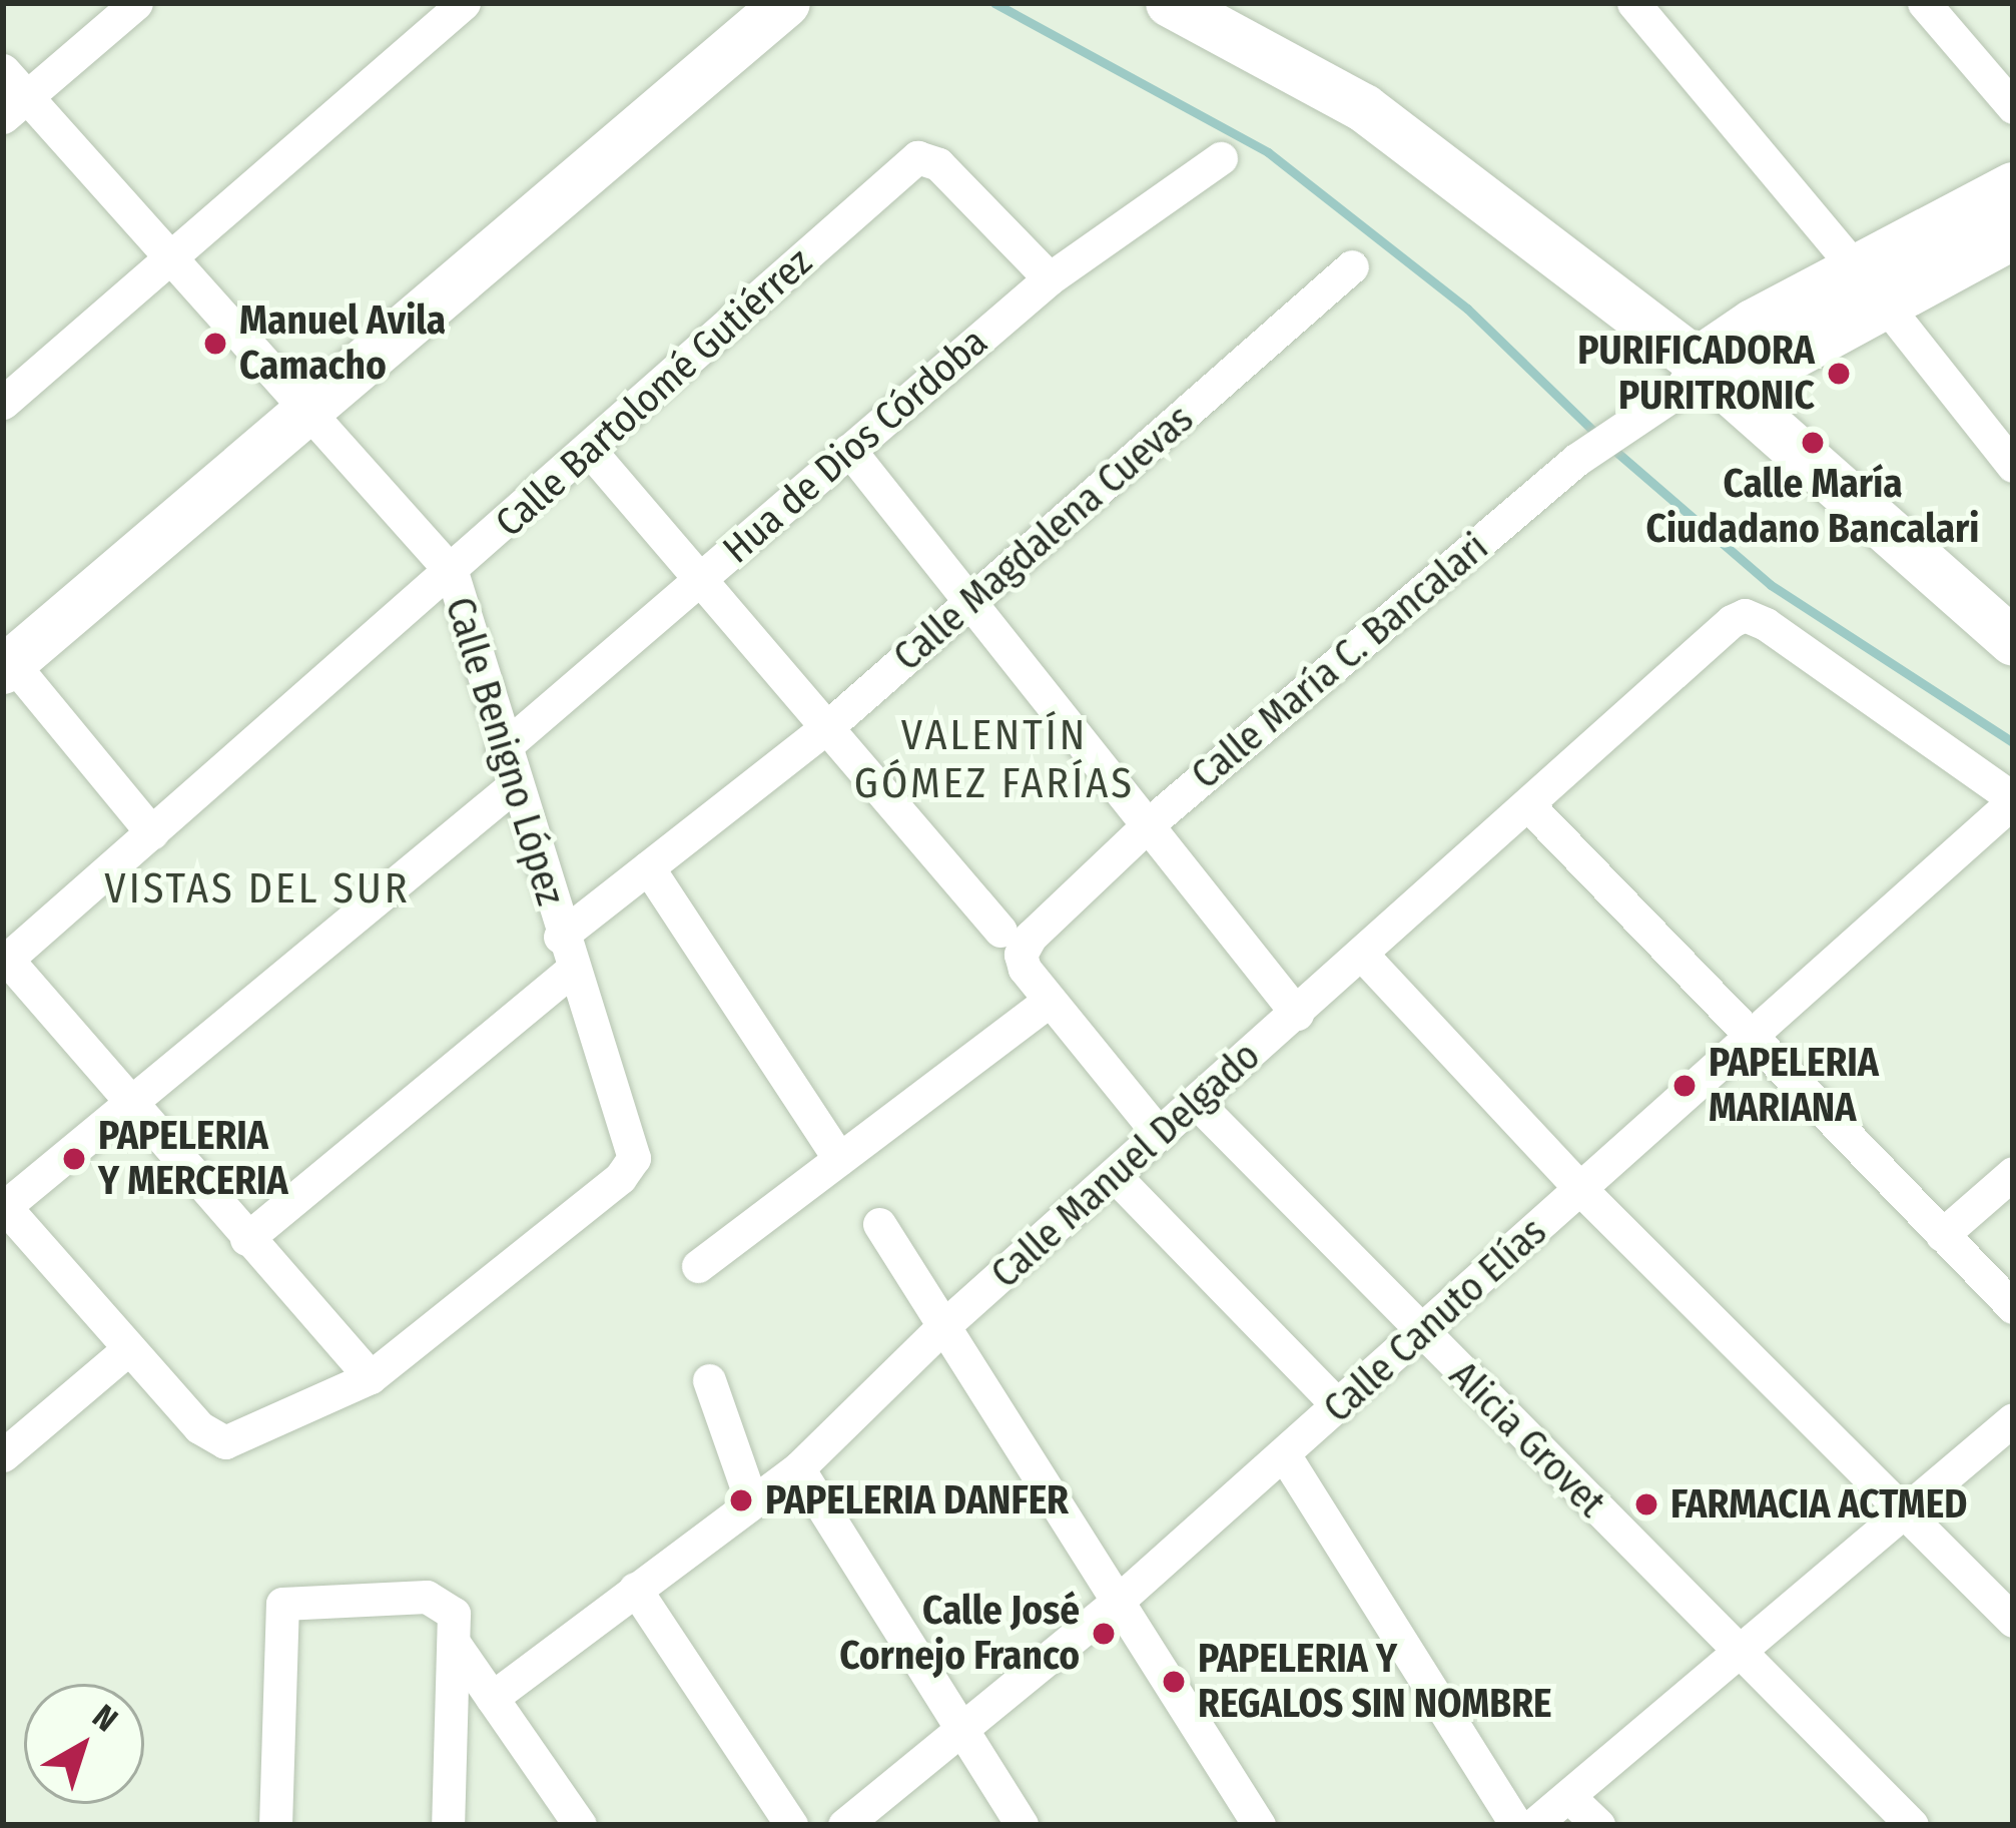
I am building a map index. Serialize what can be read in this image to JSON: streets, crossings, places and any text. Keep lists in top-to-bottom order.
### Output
{
  "streets": {
    "street": [
      "Calle Bartolomé Gutiérrez",
      "Hua de Dios Córdoba",
      "Calle Magdalena Cuevas",
      "Calle María C. Bancalari",
      "Calle Benigno López",
      "Calle Manuel Delgado",
      "Calle Canuto Elías",
      "Alicia Grovet"
    ]
  },
  "crossings": [
    ["Calle Bartolomé Gutiérrez", "Hua de Dios Córdoba"],
    ["Calle Bartolomé Gutiérrez", "Calle Benigno López"],
    ["Hua de Dios Córdoba", "Calle Benigno López"],
    ["Calle Magdalena Cuevas", "Calle Benigno López"],
    ["Calle Manuel Delgado", "Calle Canuto Elías"],
    ["Calle Manuel Delgado", "Alicia Grovet"],
    ["Calle Canuto Elías", "Alicia Grovet"]
  ],
  "districts": ["VALENTÍN GÓMEZ FARÍAS", "VISTAS DEL SUR"],
  "places": [
    "Manuel Avila Camacho",
    "PURIFICADORA PURITRONIC",
    "Calle María Ciudadano Bancalari",
    "PAPELERIA MARIANA",
    "PAPELERIA Y MERCERIA",
    "PAPELERIA DANFER",
    "FARMACIA ACTMED",
    "Calle José Cornejo Franco",
    "PAPELERIA Y REGALOS SIN NOMBRE"
  ],
  "north": "top right"
}
